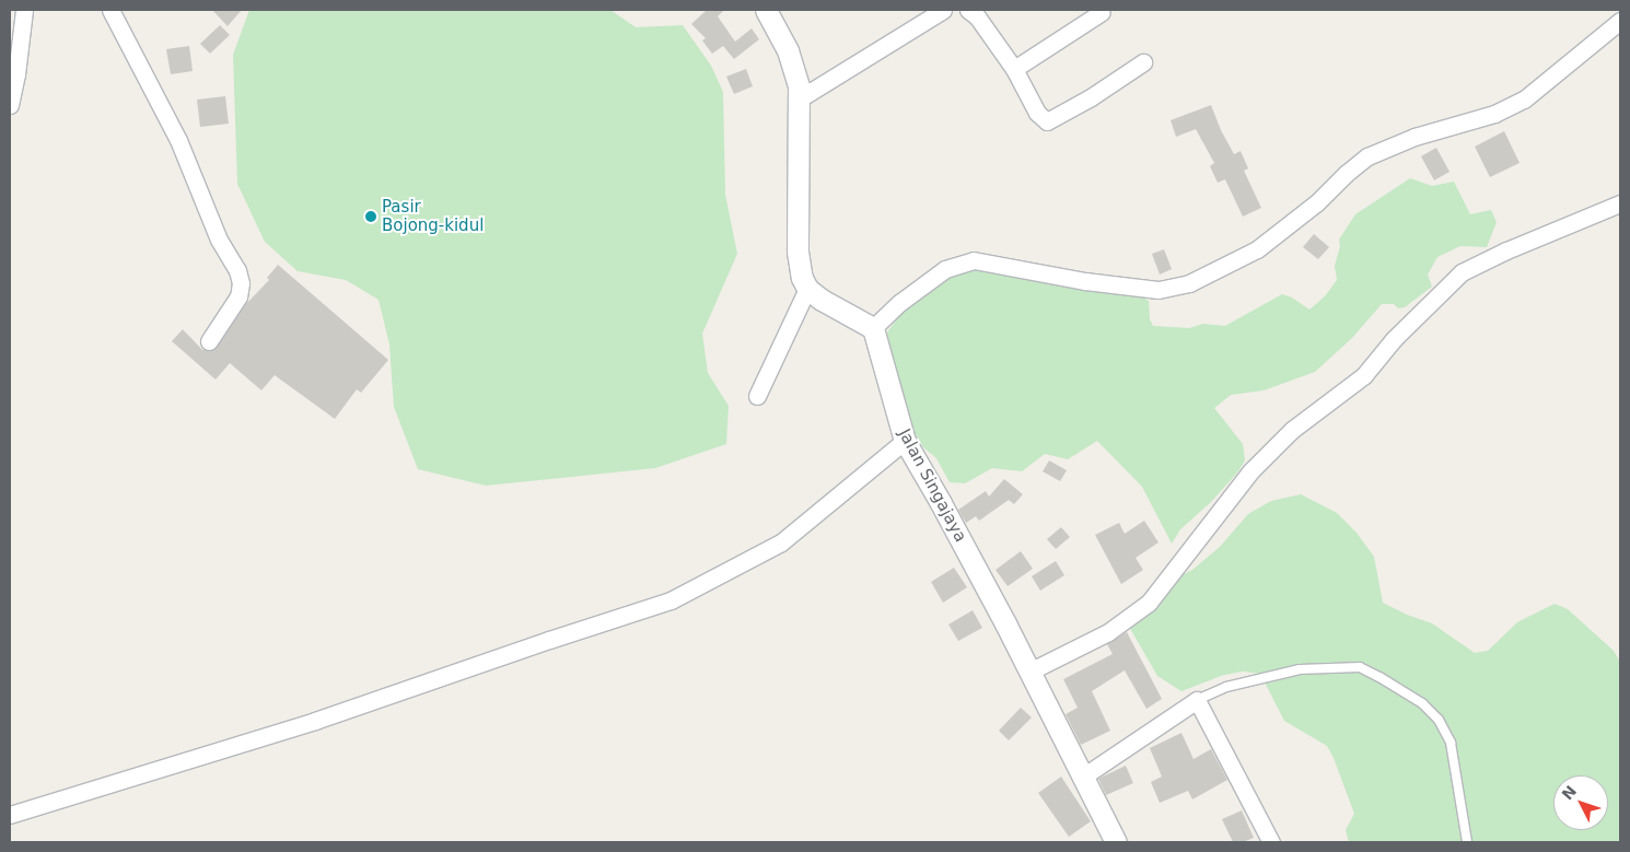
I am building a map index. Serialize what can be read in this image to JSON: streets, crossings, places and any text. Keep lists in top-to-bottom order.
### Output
{
  "streets": {
    "street": ["Jalan Singajaya"]
  },
  "places": ["Pasir Bojong-kidul"],
  "north": "top left"
}
